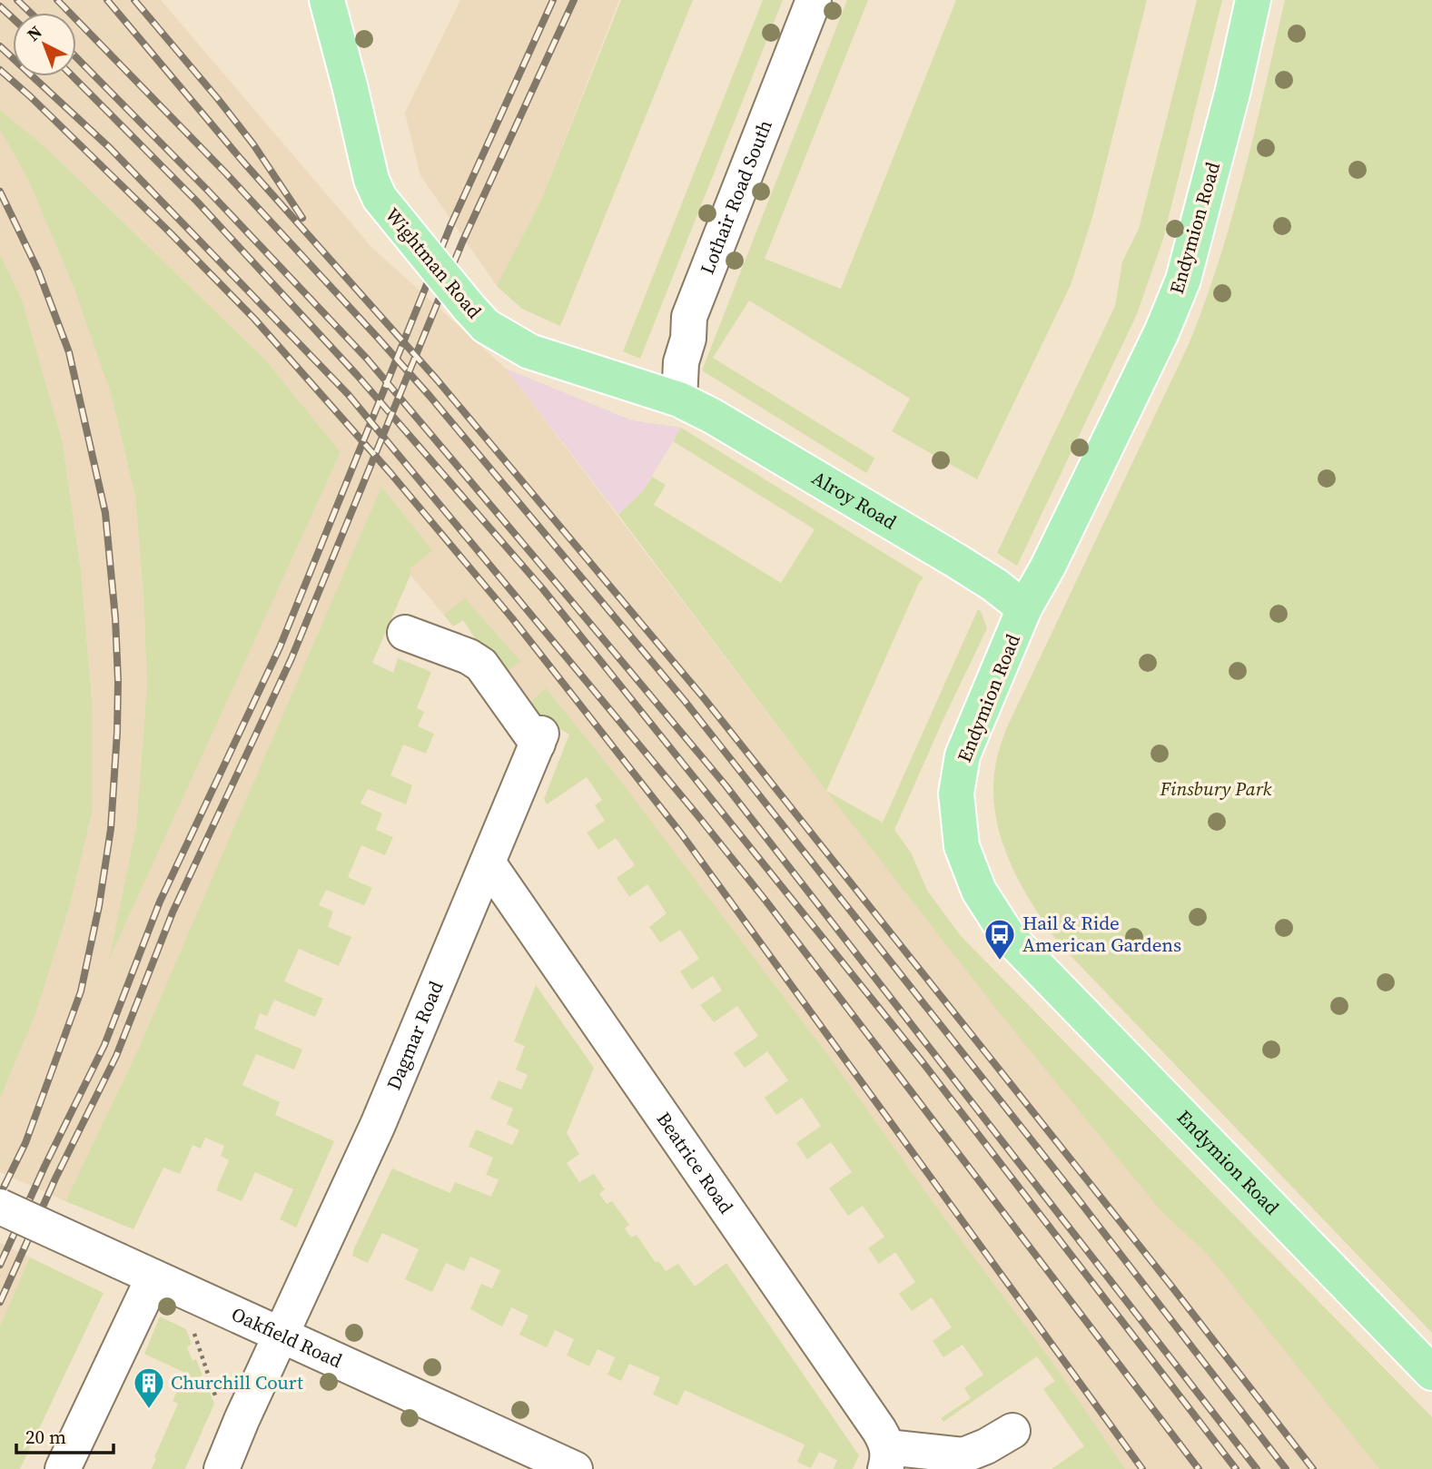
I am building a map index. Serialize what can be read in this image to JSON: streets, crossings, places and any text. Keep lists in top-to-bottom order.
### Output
{
  "streets": {
    "main road": ["Endymion Road", "Wightman Road", "Alroy Road"],
    "street": [
      "Lothair Road South",
      "Dagmar Road",
      "Beatrice Road",
      "Oakfield Road"
    ]
  },
  "crossings": [
    ["Lothair Road South", "Wightman Road"],
    ["Lothair Road South", "Alroy Road"],
    ["Endymion Road", "Alroy Road"],
    ["Wightman Road", "Alroy Road"],
    ["Dagmar Road", "Beatrice Road"],
    ["Dagmar Road", "Oakfield Road"]
  ],
  "parks": ["Finsbury Park"],
  "places": {
    "bus stop": ["Hail & Ride American Gardens"],
    "building": ["Churchill Court"]
  },
  "scale_bar": "20 m",
  "north": "top left"
}
